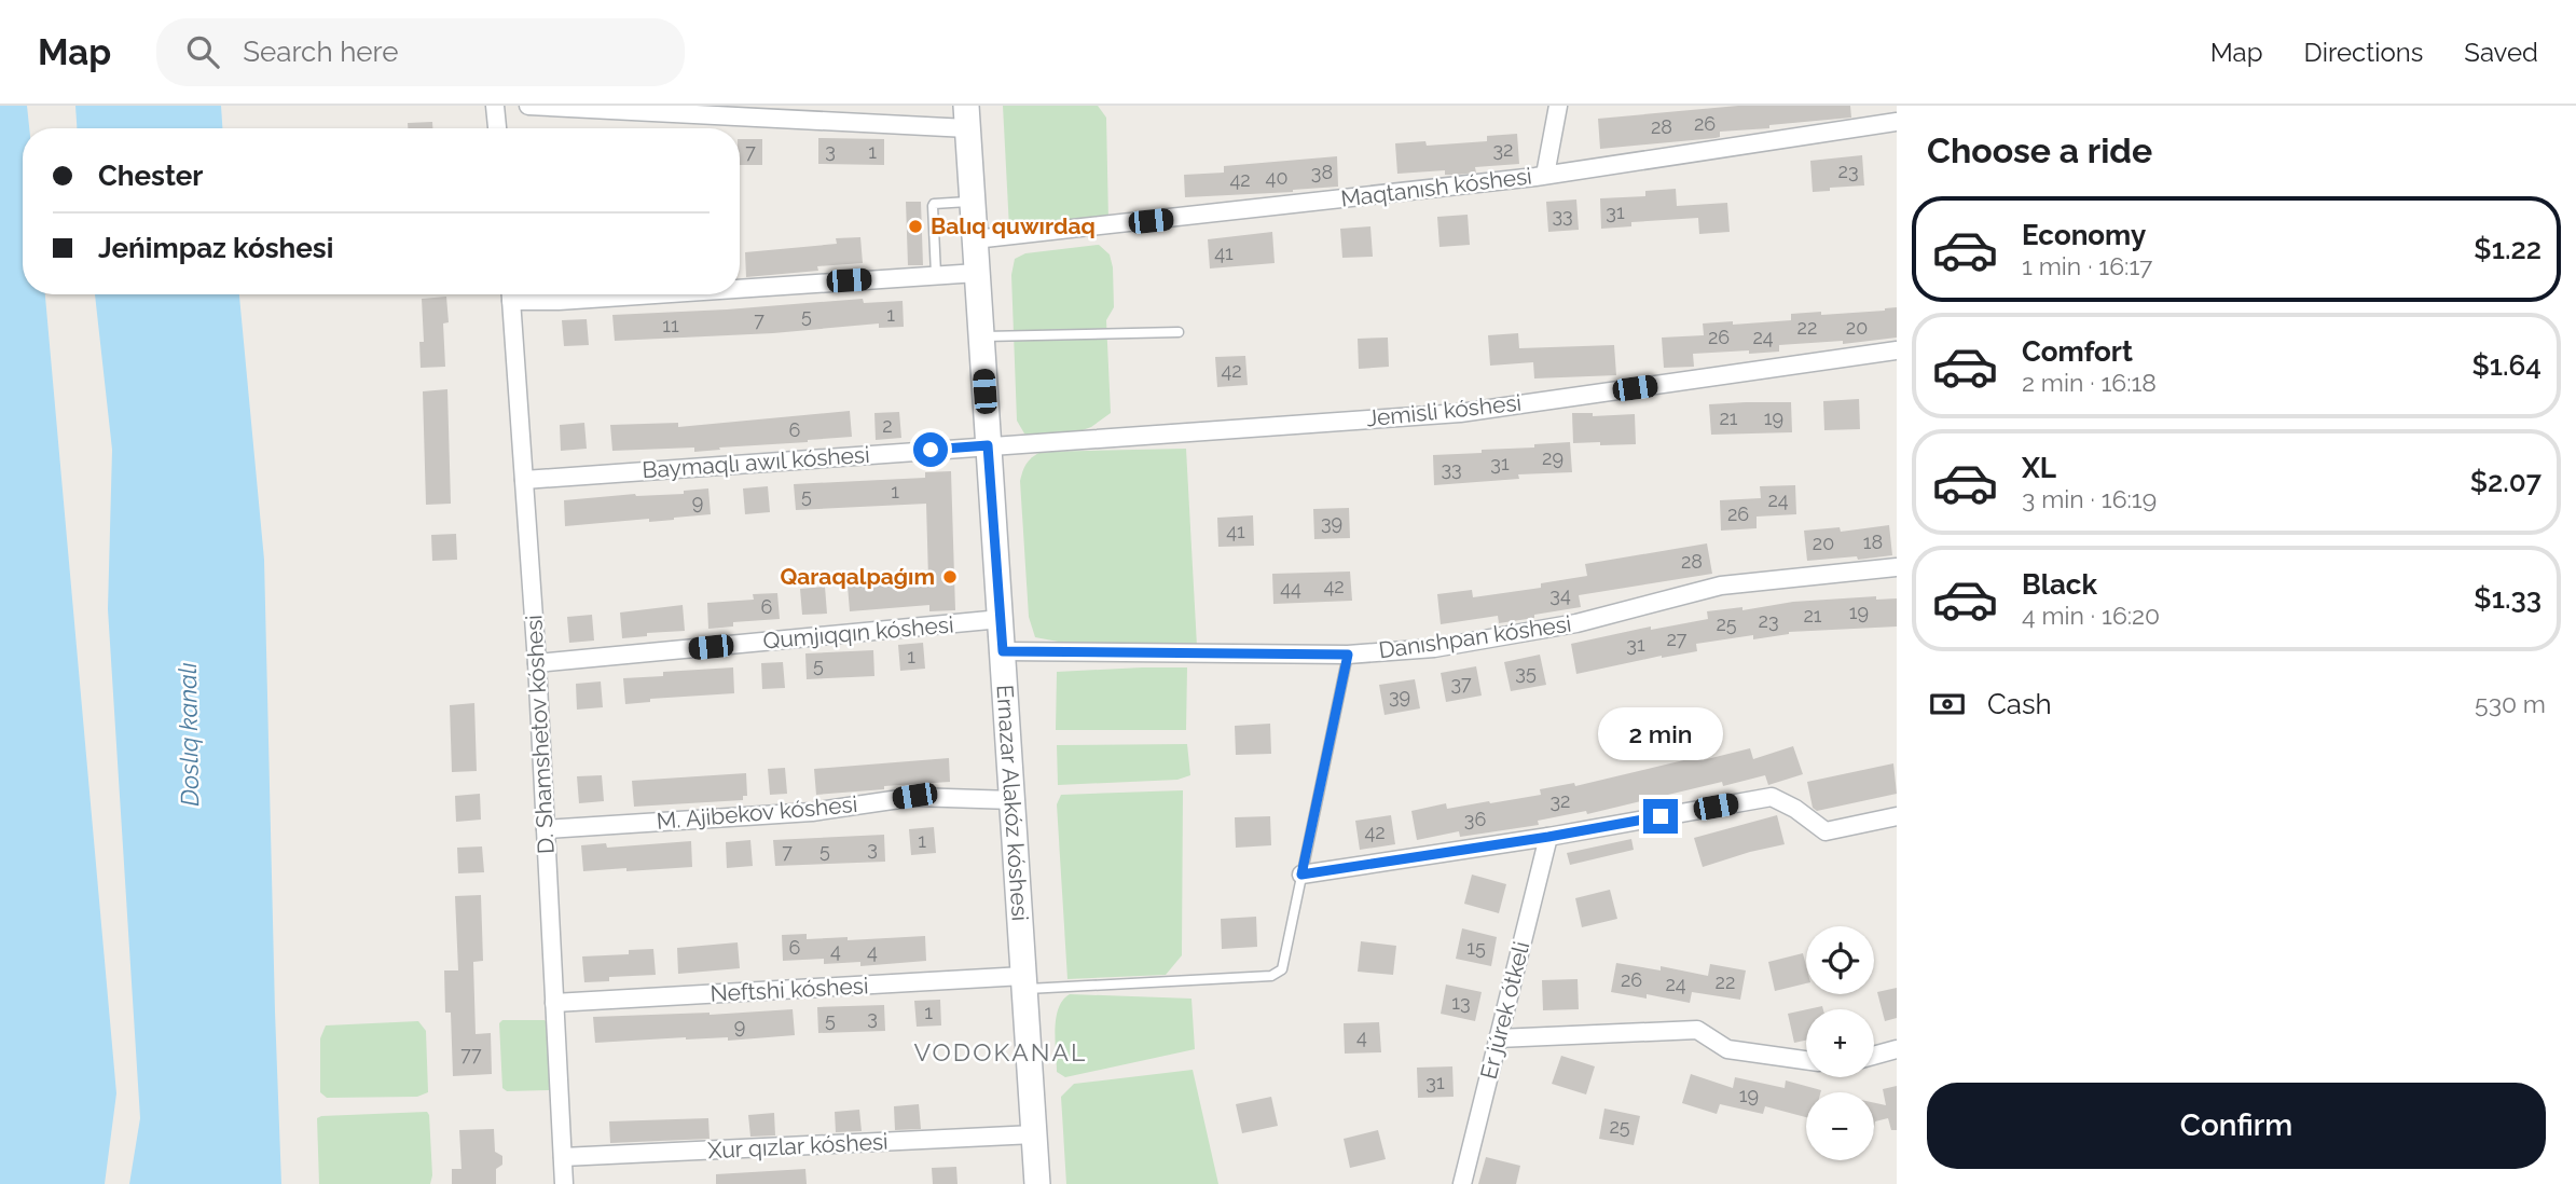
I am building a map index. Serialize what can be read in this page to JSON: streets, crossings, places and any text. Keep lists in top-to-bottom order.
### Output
{
  "streets": {
    "main road": ["Ernazar Alakóz kóshesi"],
    "street": [
      "Maqtanısh kóshesi",
      "Jemisli kóshesi",
      "Baymaqlı awıl kóshesi",
      "Qumjıqqın kóshesi",
      "Danıshpan kóshesi",
      "D. Shamshetov kóshesi",
      "M. Ajibekov kóshesi",
      "Neftshi kóshesi",
      "Er júrek ótkeli",
      "Xur qızlar kóshesi"
    ]
  },
  "crossings": [
    ["Maqtanısh kóshesi", "Ernazar Alakóz kóshesi"],
    ["Jemisli kóshesi", "Baymaqlı awıl kóshesi"],
    ["Jemisli kóshesi", "Ernazar Alakóz kóshesi"],
    ["Baymaqlı awıl kóshesi", "D. Shamshetov kóshesi"],
    ["Baymaqlı awıl kóshesi", "Ernazar Alakóz kóshesi"],
    ["Qumjıqqın kóshesi", "D. Shamshetov kóshesi"],
    ["Qumjıqqın kóshesi", "Ernazar Alakóz kóshesi"],
    ["Danıshpan kóshesi", "Ernazar Alakóz kóshesi"],
    ["D. Shamshetov kóshesi", "M. Ajibekov kóshesi"],
    ["D. Shamshetov kóshesi", "Neftshi kóshesi"],
    ["D. Shamshetov kóshesi", "Xur qızlar kóshesi"],
    ["Ernazar Alakóz kóshesi", "M. Ajibekov kóshesi"],
    ["Ernazar Alakóz kóshesi", "Neftshi kóshesi"],
    ["Ernazar Alakóz kóshesi", "Xur qızlar kóshesi"]
  ],
  "districts": ["VODOKANAL"],
  "water": ["Doslıq kanalı"],
  "places": ["Balıq quwırdaq", "Qaraqalpaǵım"],
  "house_numbers": [
    "26",
    "28",
    "32",
    "3",
    "7",
    "1",
    "23",
    "38",
    "40",
    "42",
    "31",
    "33",
    "41",
    "1",
    "5",
    "7",
    "11",
    "22",
    "20",
    "26",
    "24",
    "42",
    "21",
    "19",
    "2",
    "6",
    "29",
    "31",
    "33",
    "1",
    "5",
    "24",
    "9",
    "26",
    "39",
    "41",
    "18",
    "20",
    "28",
    "42",
    "44",
    "34",
    "6",
    "19",
    "21",
    "23",
    "25",
    "27",
    "31",
    "1",
    "5",
    "35",
    "37",
    "39",
    "32",
    "36",
    "42",
    "1",
    "3",
    "5",
    "7",
    "6",
    "15",
    "4",
    "4",
    "26",
    "22",
    "24",
    "13",
    "1",
    "3",
    "5",
    "9",
    "4",
    "77",
    "31",
    "19",
    "25"
  ],
  "page": {
    "header": "Map",
    "search": "Search here",
    "nav": ["Map", "Directions", "Saved"],
    "heading": "Choose a ride",
    "banner": ["Chester", "Jeńimpaz kóshesi"],
    "list": [
      {
        "name": "Economy",
        "note": "1 min · 16:17",
        "value": "$1.22"
      },
      {
        "name": "Comfort",
        "note": "2 min · 16:18",
        "value": "$1.64"
      },
      {
        "name": "XL",
        "note": "3 min · 16:19",
        "value": "$2.07"
      },
      {
        "name": "Black",
        "note": "4 min · 16:20",
        "value": "$1.33"
      }
    ],
    "pay": ["Cash", "530 m"],
    "bubble": "2 min",
    "map_buttons": ["+", "−"],
    "buttons": "Confirm"
  }
}
